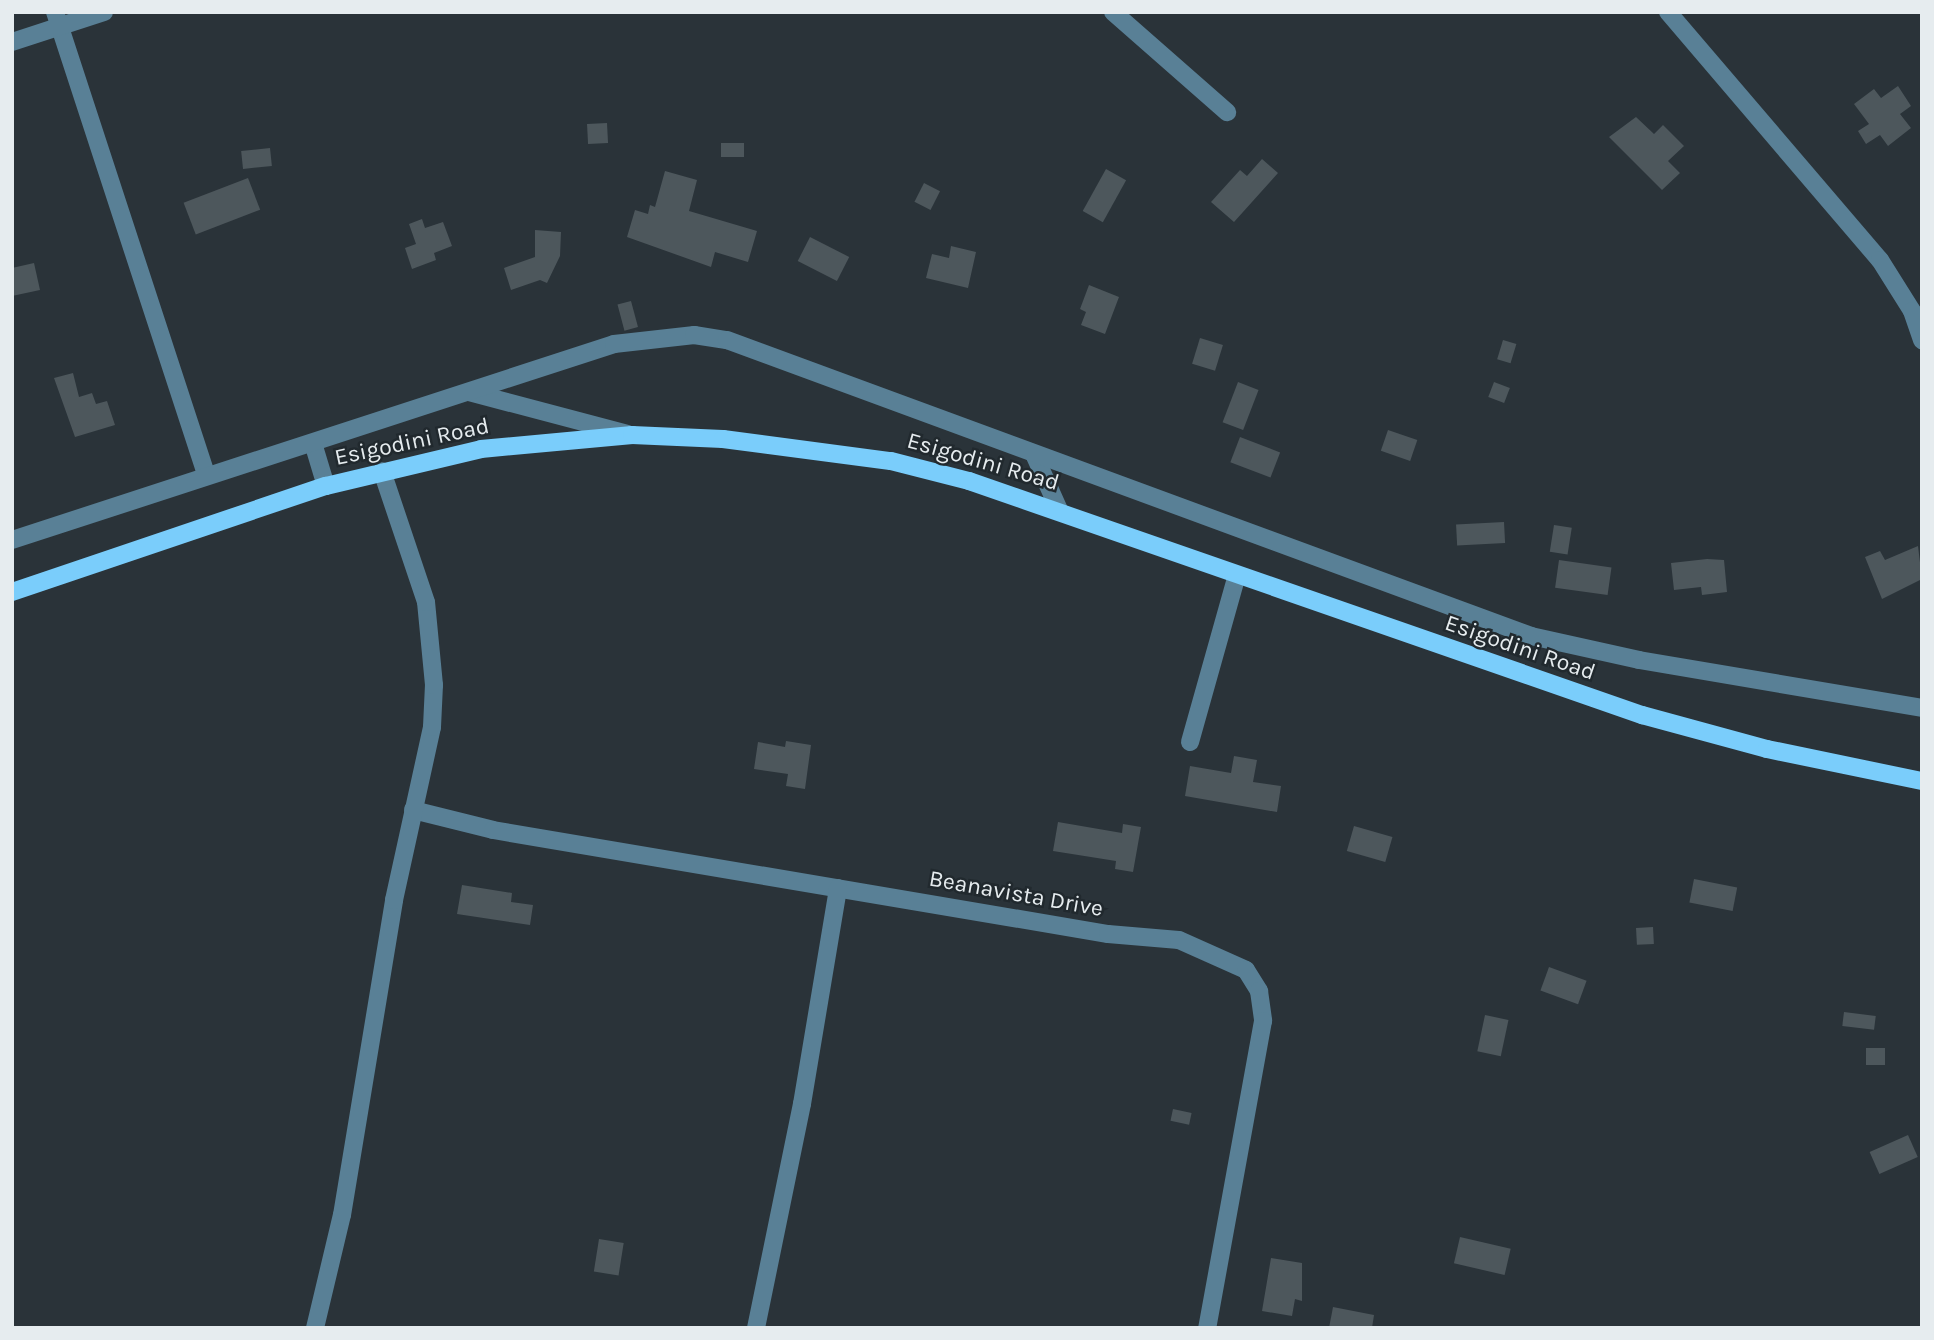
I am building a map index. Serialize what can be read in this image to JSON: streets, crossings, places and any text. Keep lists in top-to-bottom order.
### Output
{
  "streets": {
    "main road": ["Esigodini Road"],
    "street": ["Beanavista Drive"]
  }
}
